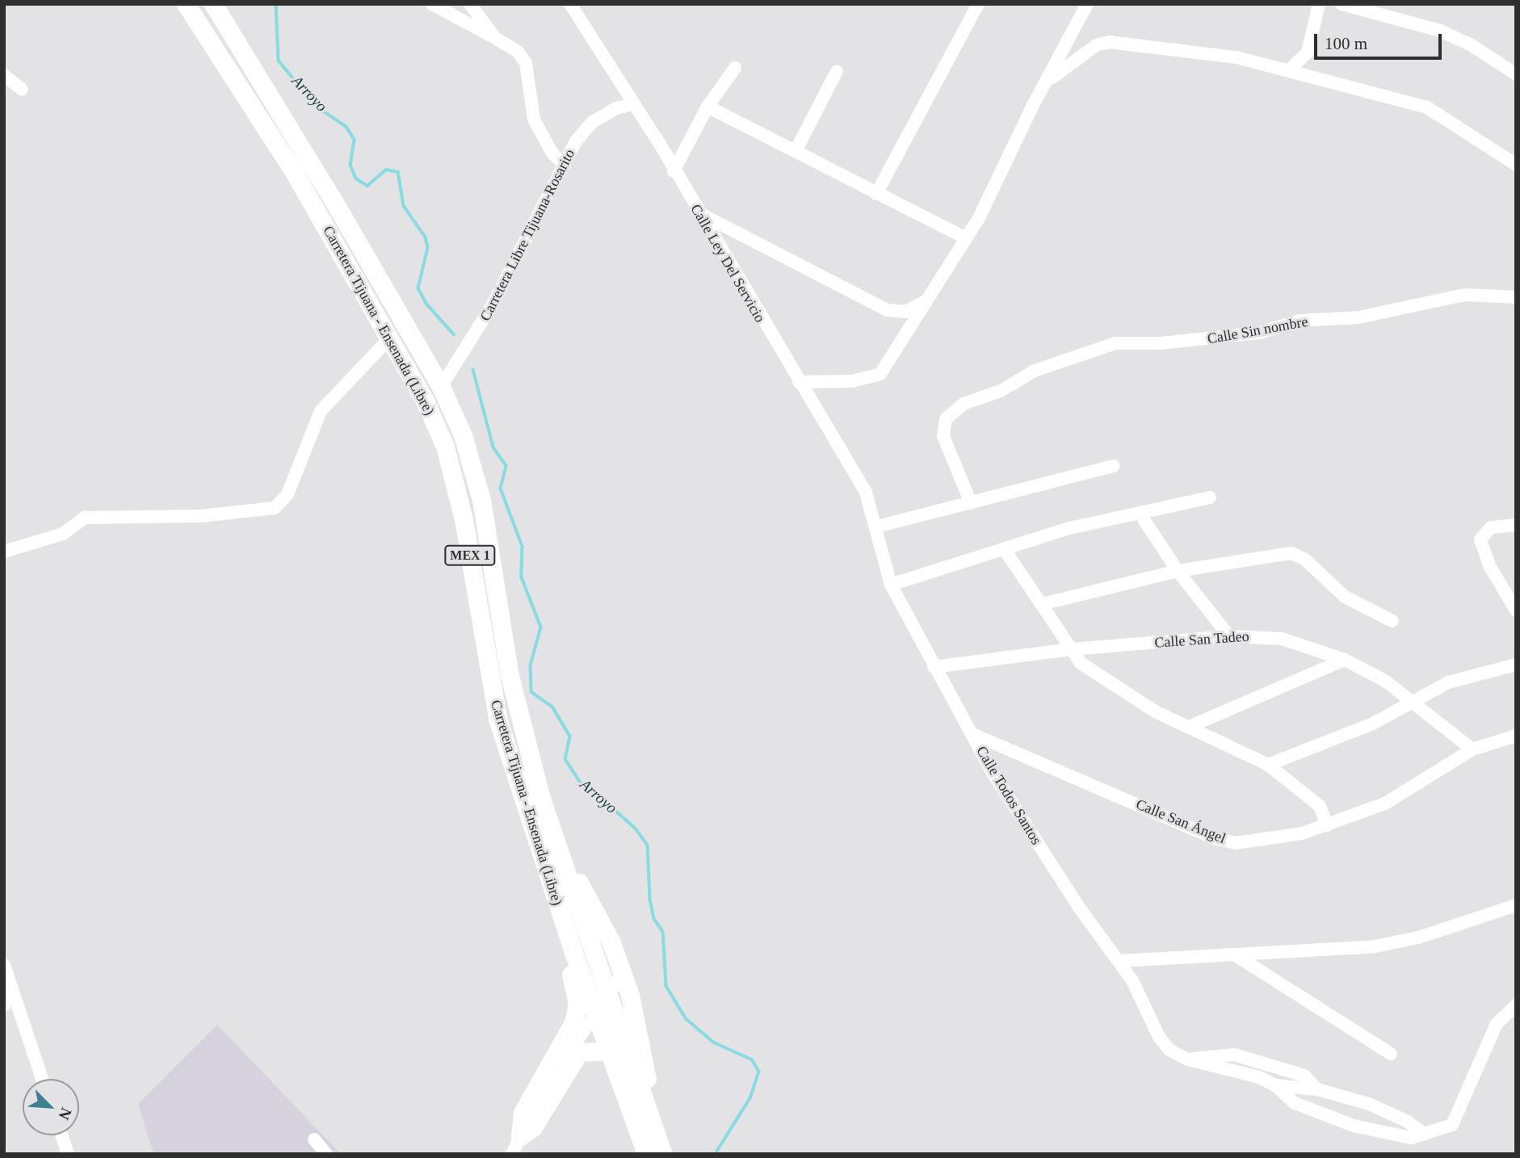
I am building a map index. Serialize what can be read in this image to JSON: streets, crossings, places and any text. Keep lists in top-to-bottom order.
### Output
{
  "streets": {
    "highway": ["Carretera Tijuana - Ensenada (Libre)", "MEX 1"],
    "street": [
      "Carretera Libre Tijuana-Rosarito",
      "Calle Ley Del Servicio",
      "Calle Sin nombre",
      "Calle San Tadeo",
      "Calle Todos Santos",
      "Calle San Ángel"
    ]
  },
  "crossings": [
    ["Carretera Libre Tijuana-Rosarito", "Calle Ley Del Servicio"],
    ["Carretera Libre Tijuana-Rosarito", "Carretera Tijuana - Ensenada (Libre)"],
    ["Calle Ley Del Servicio", "Calle Todos Santos"],
    ["Calle San Tadeo", "Calle Todos Santos"],
    ["Calle San Tadeo", "Calle San Ángel"],
    ["Calle Todos Santos", "Calle San Ángel"]
  ],
  "water": ["Arroyo"],
  "scale_bar": "100 m",
  "north": "bottom right"
}
